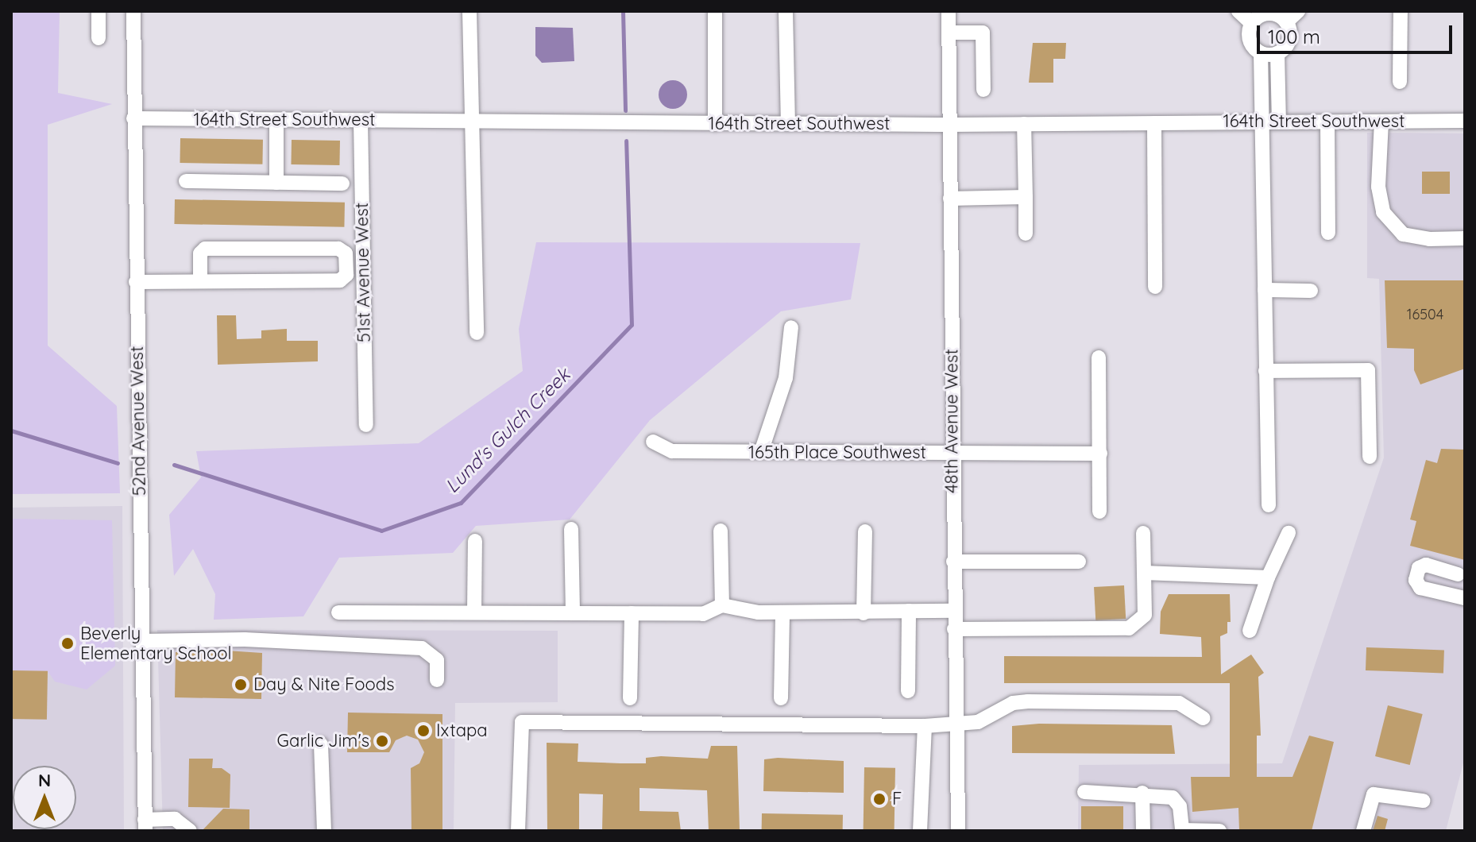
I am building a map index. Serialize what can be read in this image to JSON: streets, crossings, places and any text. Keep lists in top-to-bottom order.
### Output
{
  "streets": {
    "street": [
      "164th Street Southwest",
      "51st Avenue West",
      "52nd Avenue West",
      "48th Avenue West",
      "165th Place Southwest"
    ]
  },
  "crossings": [
    ["164th Street Southwest", "51st Avenue West"],
    ["164th Street Southwest", "52nd Avenue West"],
    ["164th Street Southwest", "48th Avenue West"],
    ["48th Avenue West", "165th Place Southwest"]
  ],
  "water": ["Lund's Gulch Creek"],
  "places": [
    "Beverly Elementary School",
    "Day & Nite Foods",
    "Ixtapa",
    "Garlic Jim's",
    "F"
  ],
  "house_numbers": ["16504"],
  "scale_bar": "100 m",
  "north": "top"
}
